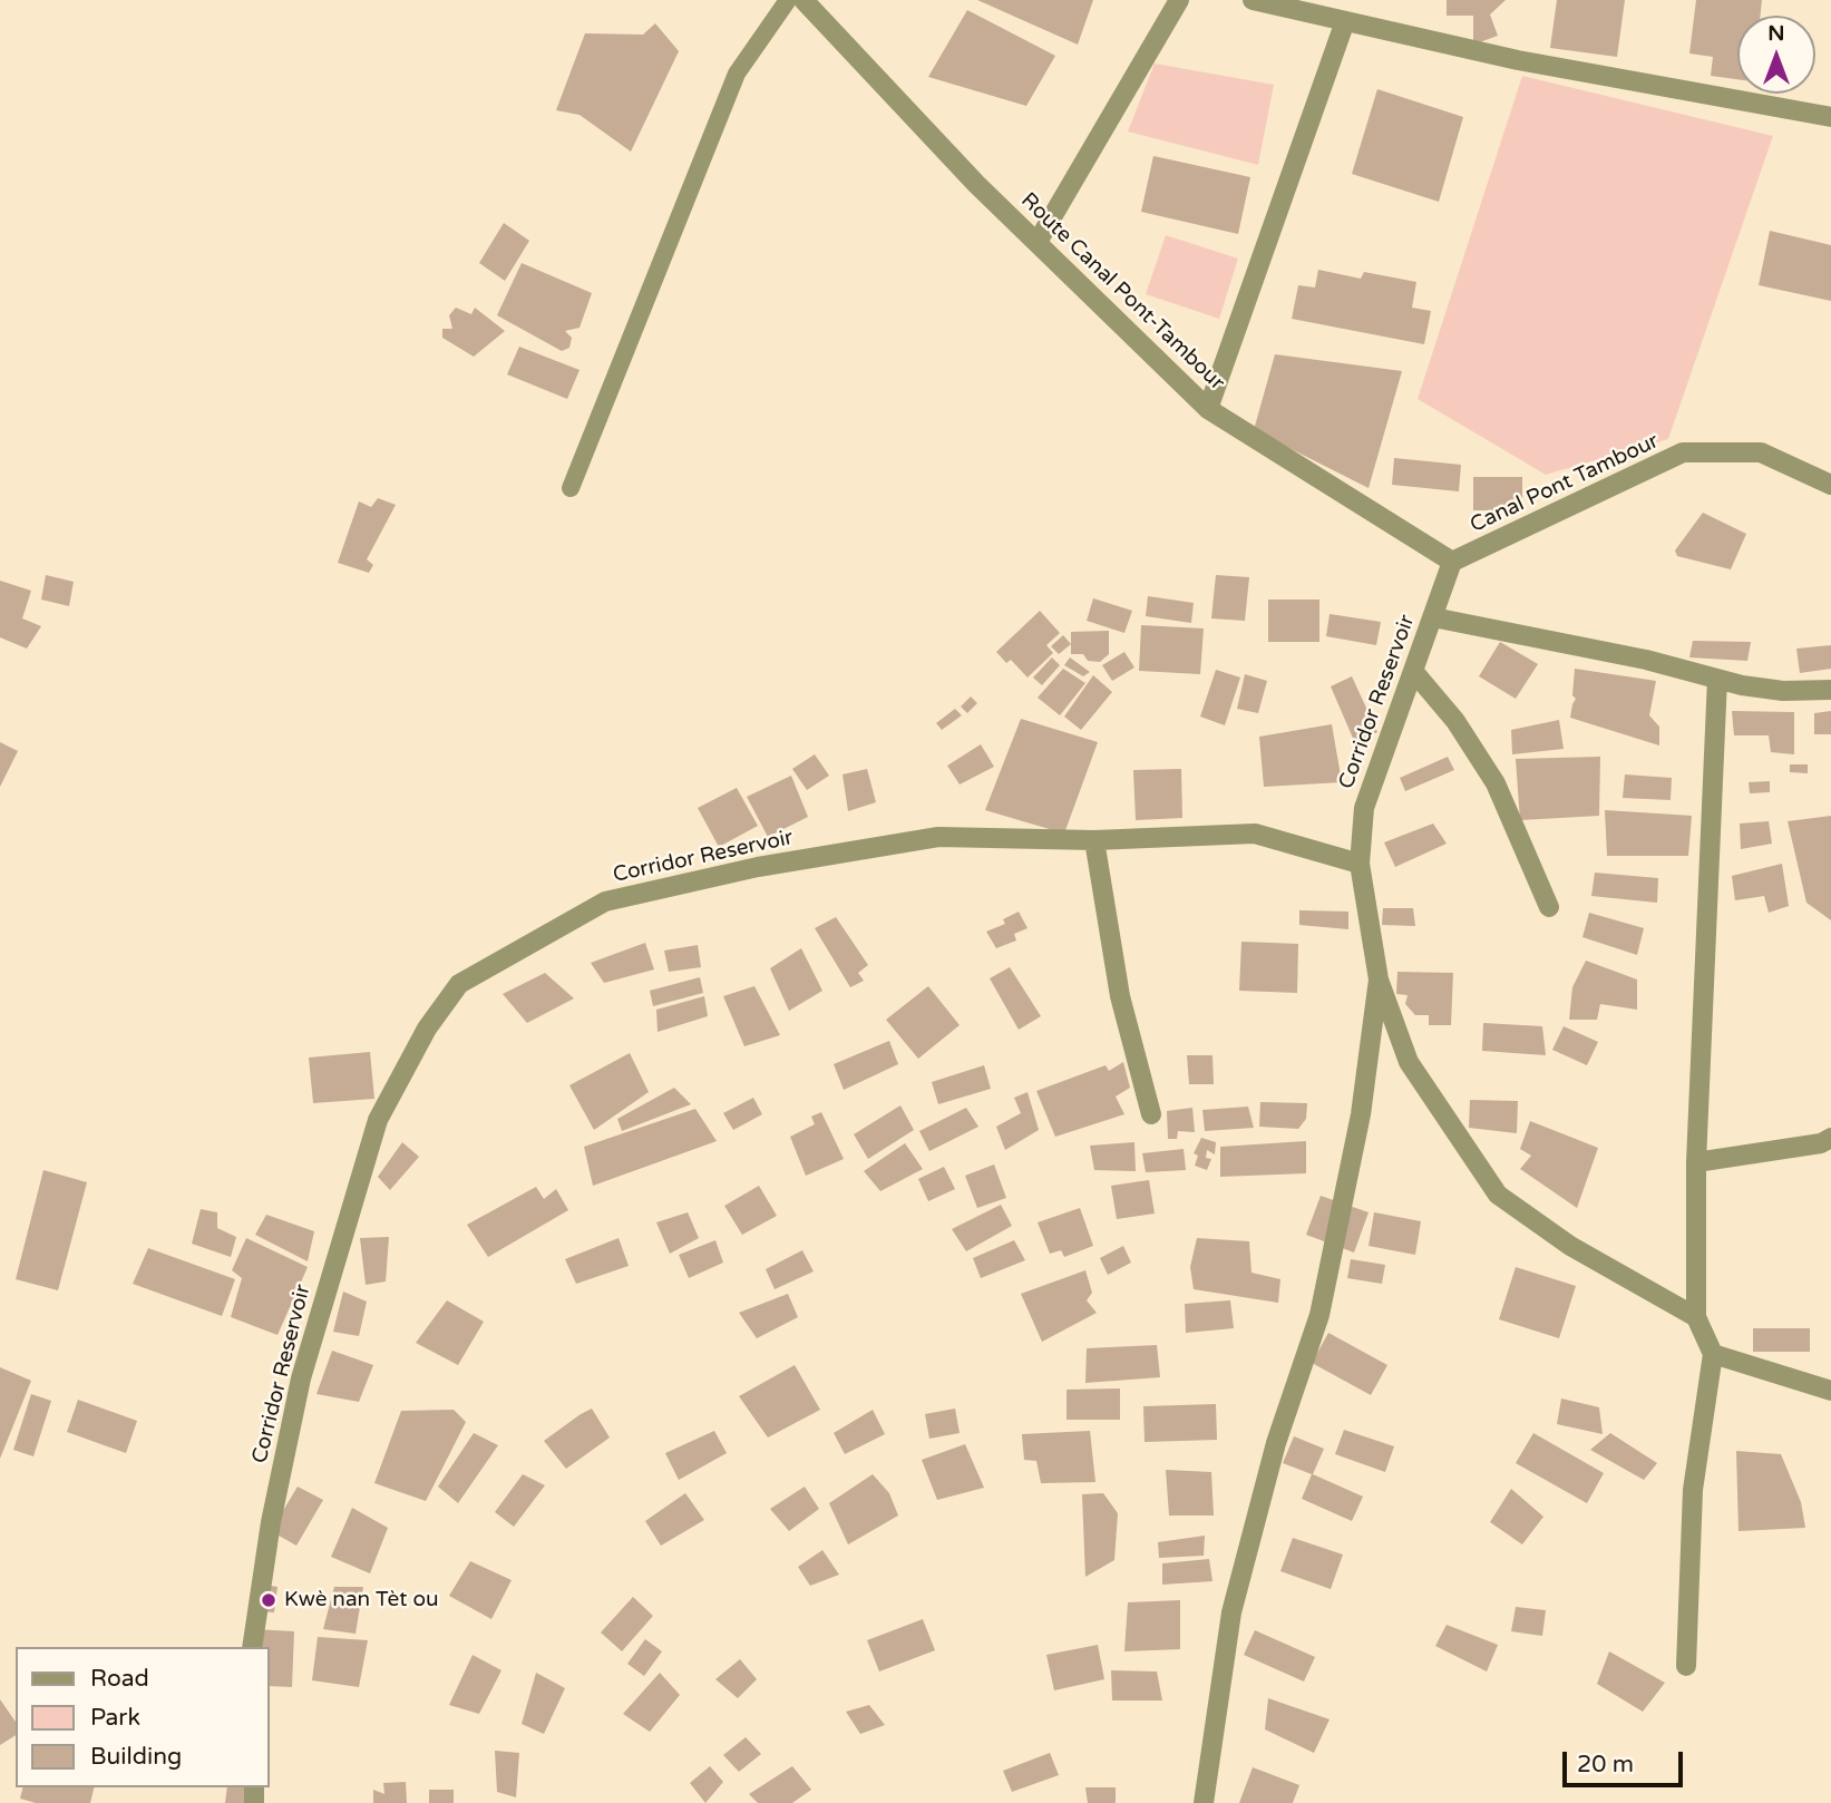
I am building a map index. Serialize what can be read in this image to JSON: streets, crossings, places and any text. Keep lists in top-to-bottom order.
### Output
{
  "streets": {
    "street": ["Route Canal Pont-Tambour", "Canal Pont Tambour", "Corridor Reservoir"]
  },
  "crossings": [
    ["Route Canal Pont-Tambour", "Canal Pont Tambour"],
    ["Route Canal Pont-Tambour", "Corridor Reservoir"],
    ["Canal Pont Tambour", "Corridor Reservoir"]
  ],
  "places": ["Kwè nan Tèt ou"],
  "legend": ["Road", "Park", "Building"],
  "scale_bar": "20 m",
  "north": "top"
}
